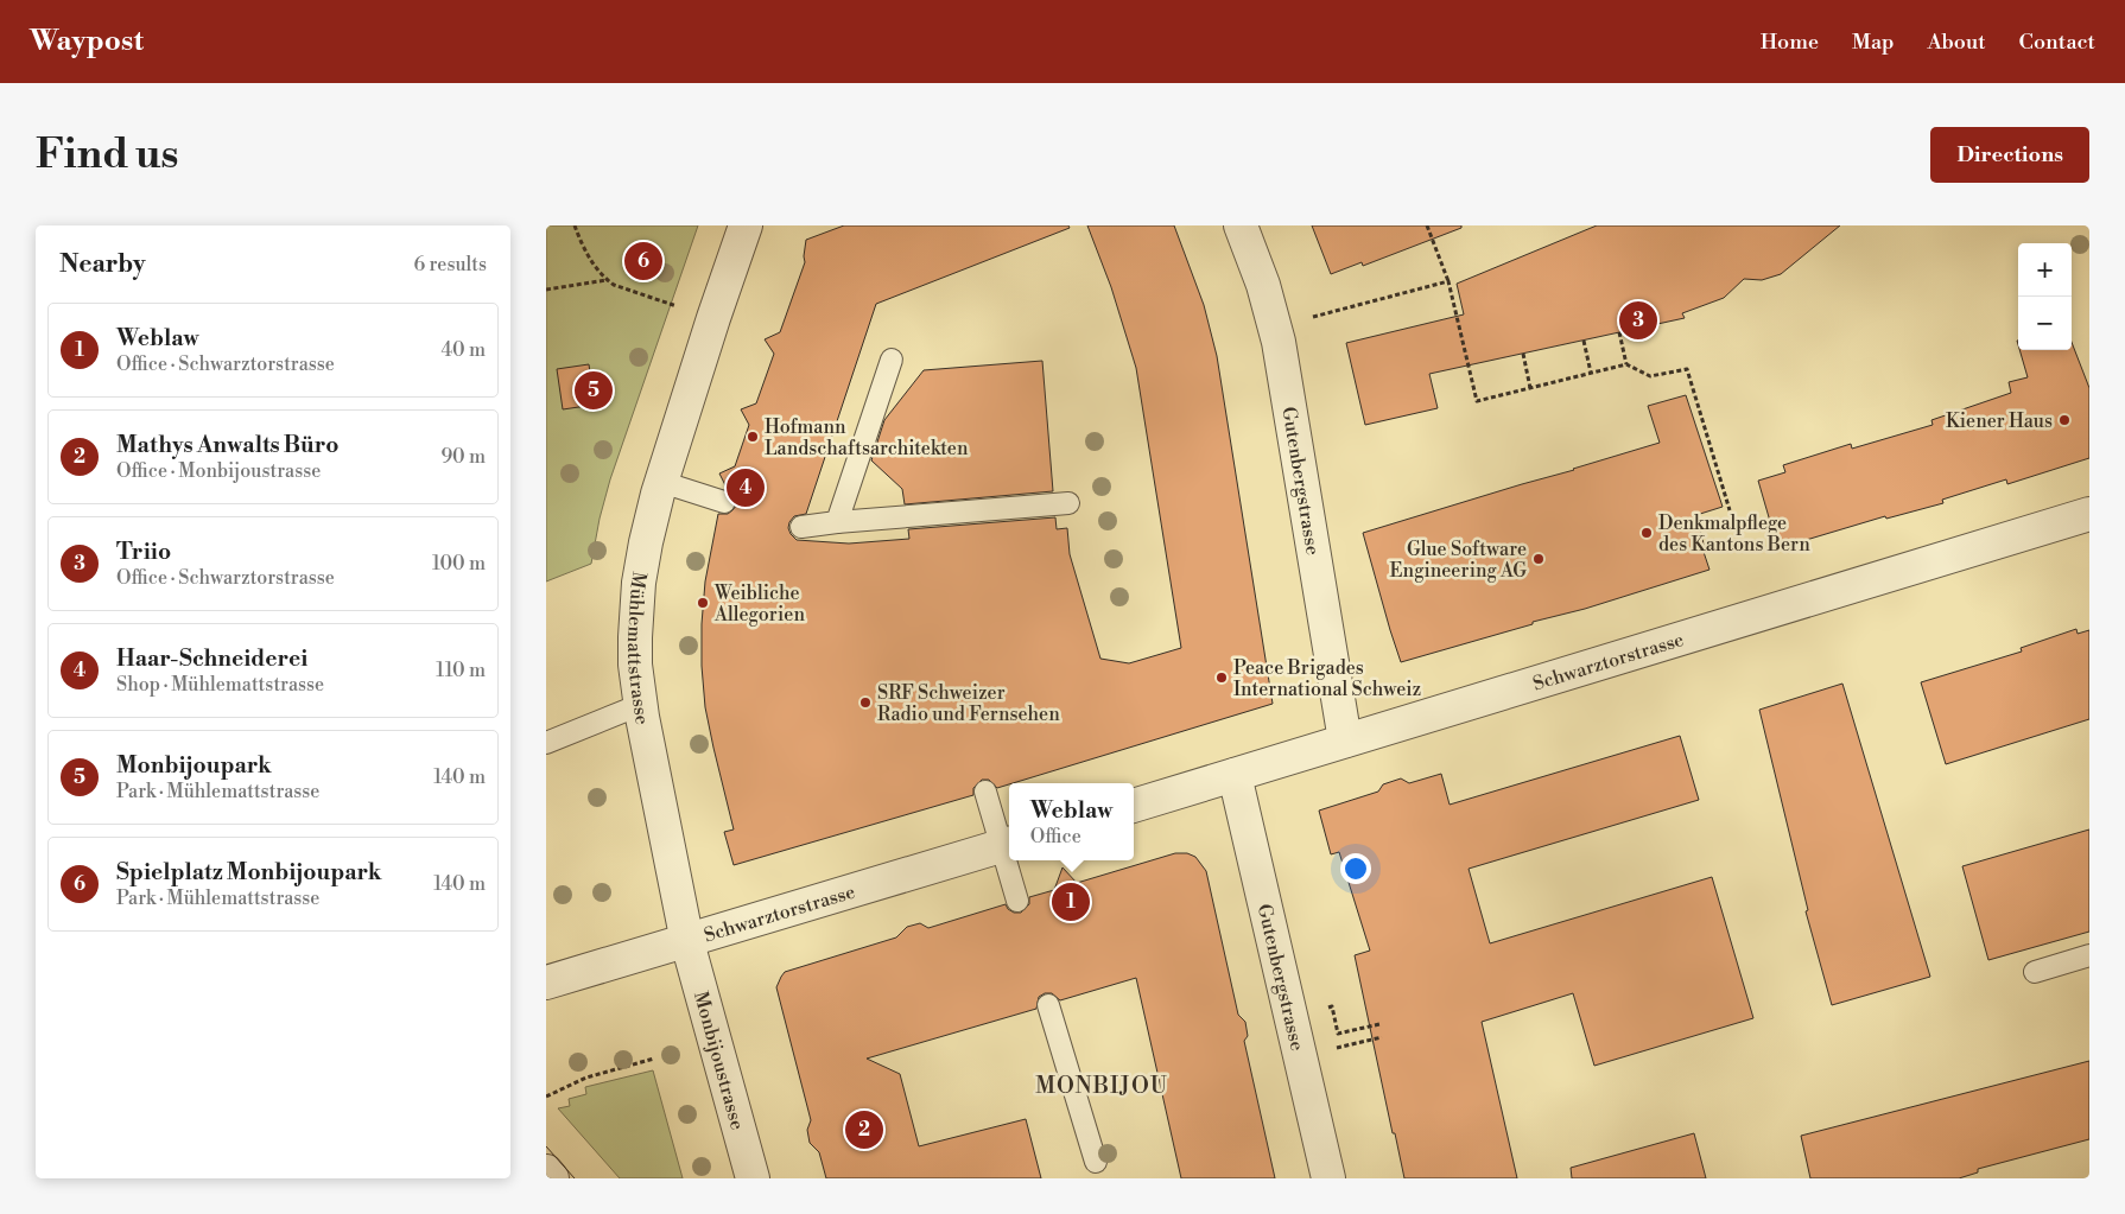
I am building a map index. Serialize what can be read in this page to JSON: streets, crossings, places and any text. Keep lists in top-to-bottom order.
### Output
{
  "streets": {
    "street": [
      "Gutenbergstrasse",
      "Mühlemattstrasse",
      "Schwarztorstrasse",
      "Monbijoustrasse"
    ]
  },
  "crossings": [
    ["Gutenbergstrasse", "Schwarztorstrasse"],
    ["Mühlemattstrasse", "Schwarztorstrasse"],
    ["Mühlemattstrasse", "Monbijoustrasse"],
    ["Schwarztorstrasse", "Monbijoustrasse"]
  ],
  "districts": ["MONBIJOU"],
  "places": [
    "Kiener Haus",
    "Hofmann Landschaftsarchitekten",
    "Denkmalpflege des Kantons Bern",
    "Glue Software Engineering AG",
    "Weibliche Allegorien",
    "Peace Brigades International Schweiz",
    "SRF Schweizer Radio und Fernsehen"
  ],
  "page": {
    "header": "Waypost",
    "nav": [
      "Home",
      "Map",
      "About",
      "Contact"
    ],
    "buttons": "Directions",
    "title": "Find us",
    "heading": ["Nearby", "6 results"],
    "pins": [
      "6",
      "3",
      "5",
      "4",
      "1",
      "2"
    ],
    "map_buttons": ["+", "−"],
    "list": [
      {
        "mark": "1",
        "name": "Weblaw",
        "note": "Office · Schwarztorstrasse",
        "value": "40 m"
      },
      {
        "mark": "2",
        "name": "Mathys Anwalts Büro",
        "note": "Office · Monbijoustrasse",
        "value": "90 m"
      },
      {
        "mark": "3",
        "name": "Triio",
        "note": "Office · Schwarztorstrasse",
        "value": "100 m"
      },
      {
        "mark": "4",
        "name": "Haar-Schneiderei",
        "note": "Shop · Mühlemattstrasse",
        "value": "110 m"
      },
      {
        "mark": "5",
        "name": "Monbijoupark",
        "note": "Park · Mühlemattstrasse",
        "value": "140 m"
      },
      {
        "mark": "6",
        "name": "Spielplatz Monbijoupark",
        "note": "Park · Mühlemattstrasse",
        "value": "140 m"
      }
    ],
    "popup": ["Weblaw", "Office"]
  }
}
